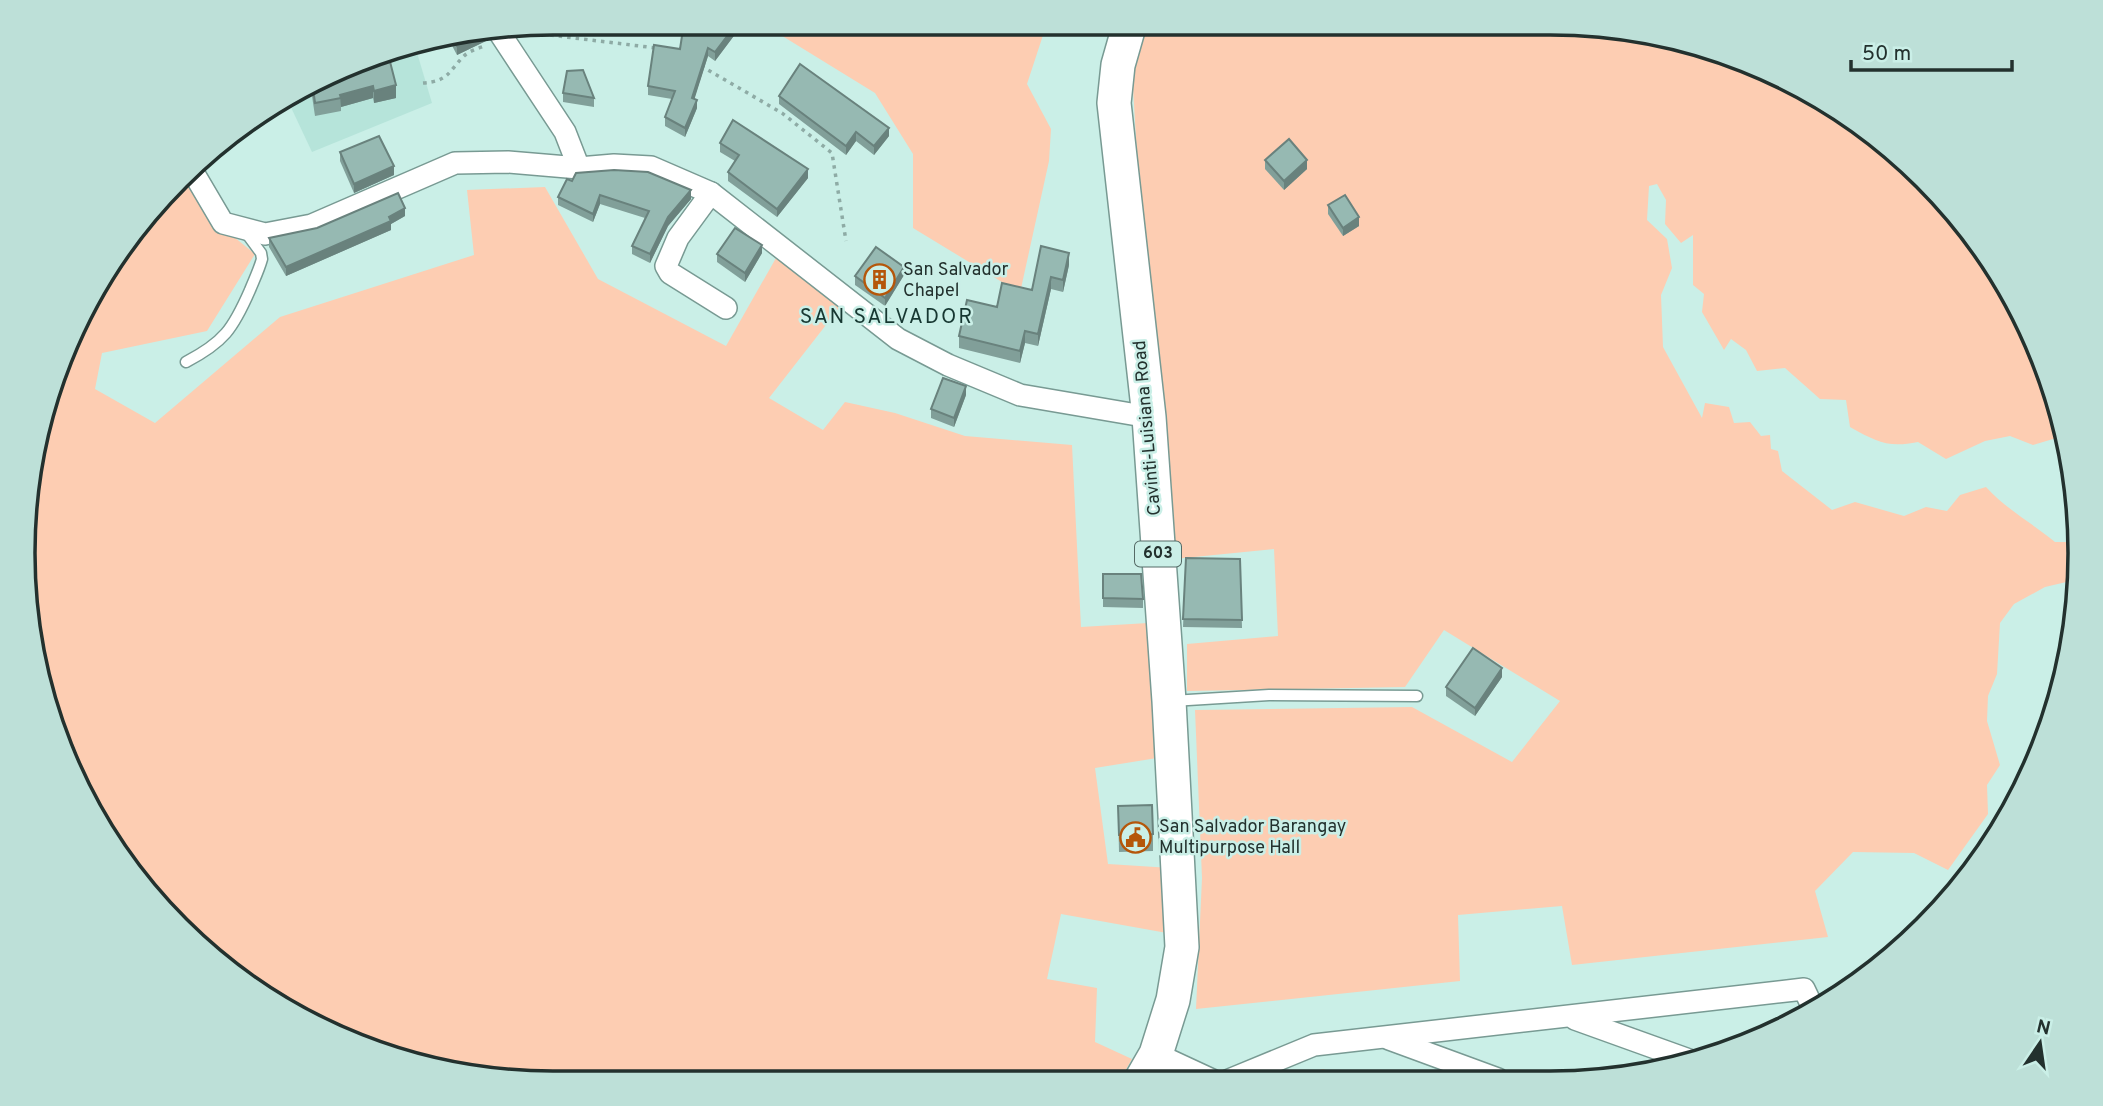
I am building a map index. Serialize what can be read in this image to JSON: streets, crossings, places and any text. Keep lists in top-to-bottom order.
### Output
{
  "streets": {
    "main road": ["Cavinti-Luisiana Road", "603"]
  },
  "districts": ["SAN SALVADOR"],
  "places": {
    "building": ["San Salvador Chapel"],
    "public building": ["San Salvador Barangay Multipurpose Hall"]
  },
  "scale_bar": "50 m",
  "north": "top"
}
